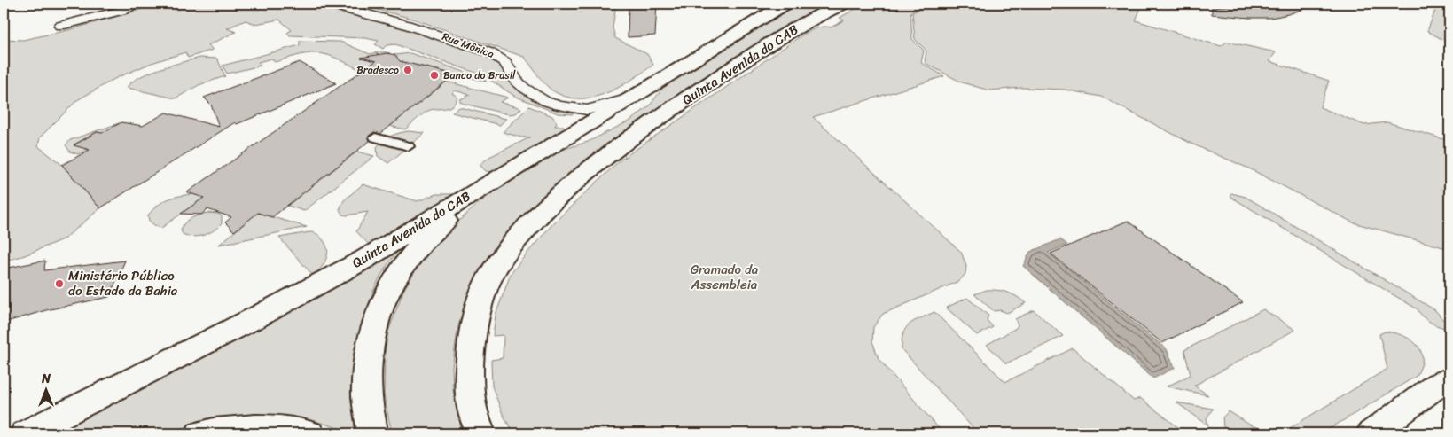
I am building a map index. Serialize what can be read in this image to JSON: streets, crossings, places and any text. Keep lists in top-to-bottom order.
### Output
{
  "streets": {
    "main road": ["Quinta Avenida do CAB"],
    "street": ["Rua Mônica"]
  },
  "crossings": [
    ["Rua Mônica", "Quinta Avenida do CAB"]
  ],
  "parks": ["Gramado da Assembleia"],
  "places": ["Bradesco", "Banco do Brasil", "Ministério Público do Estado da Bahia"],
  "north": "top"
}
